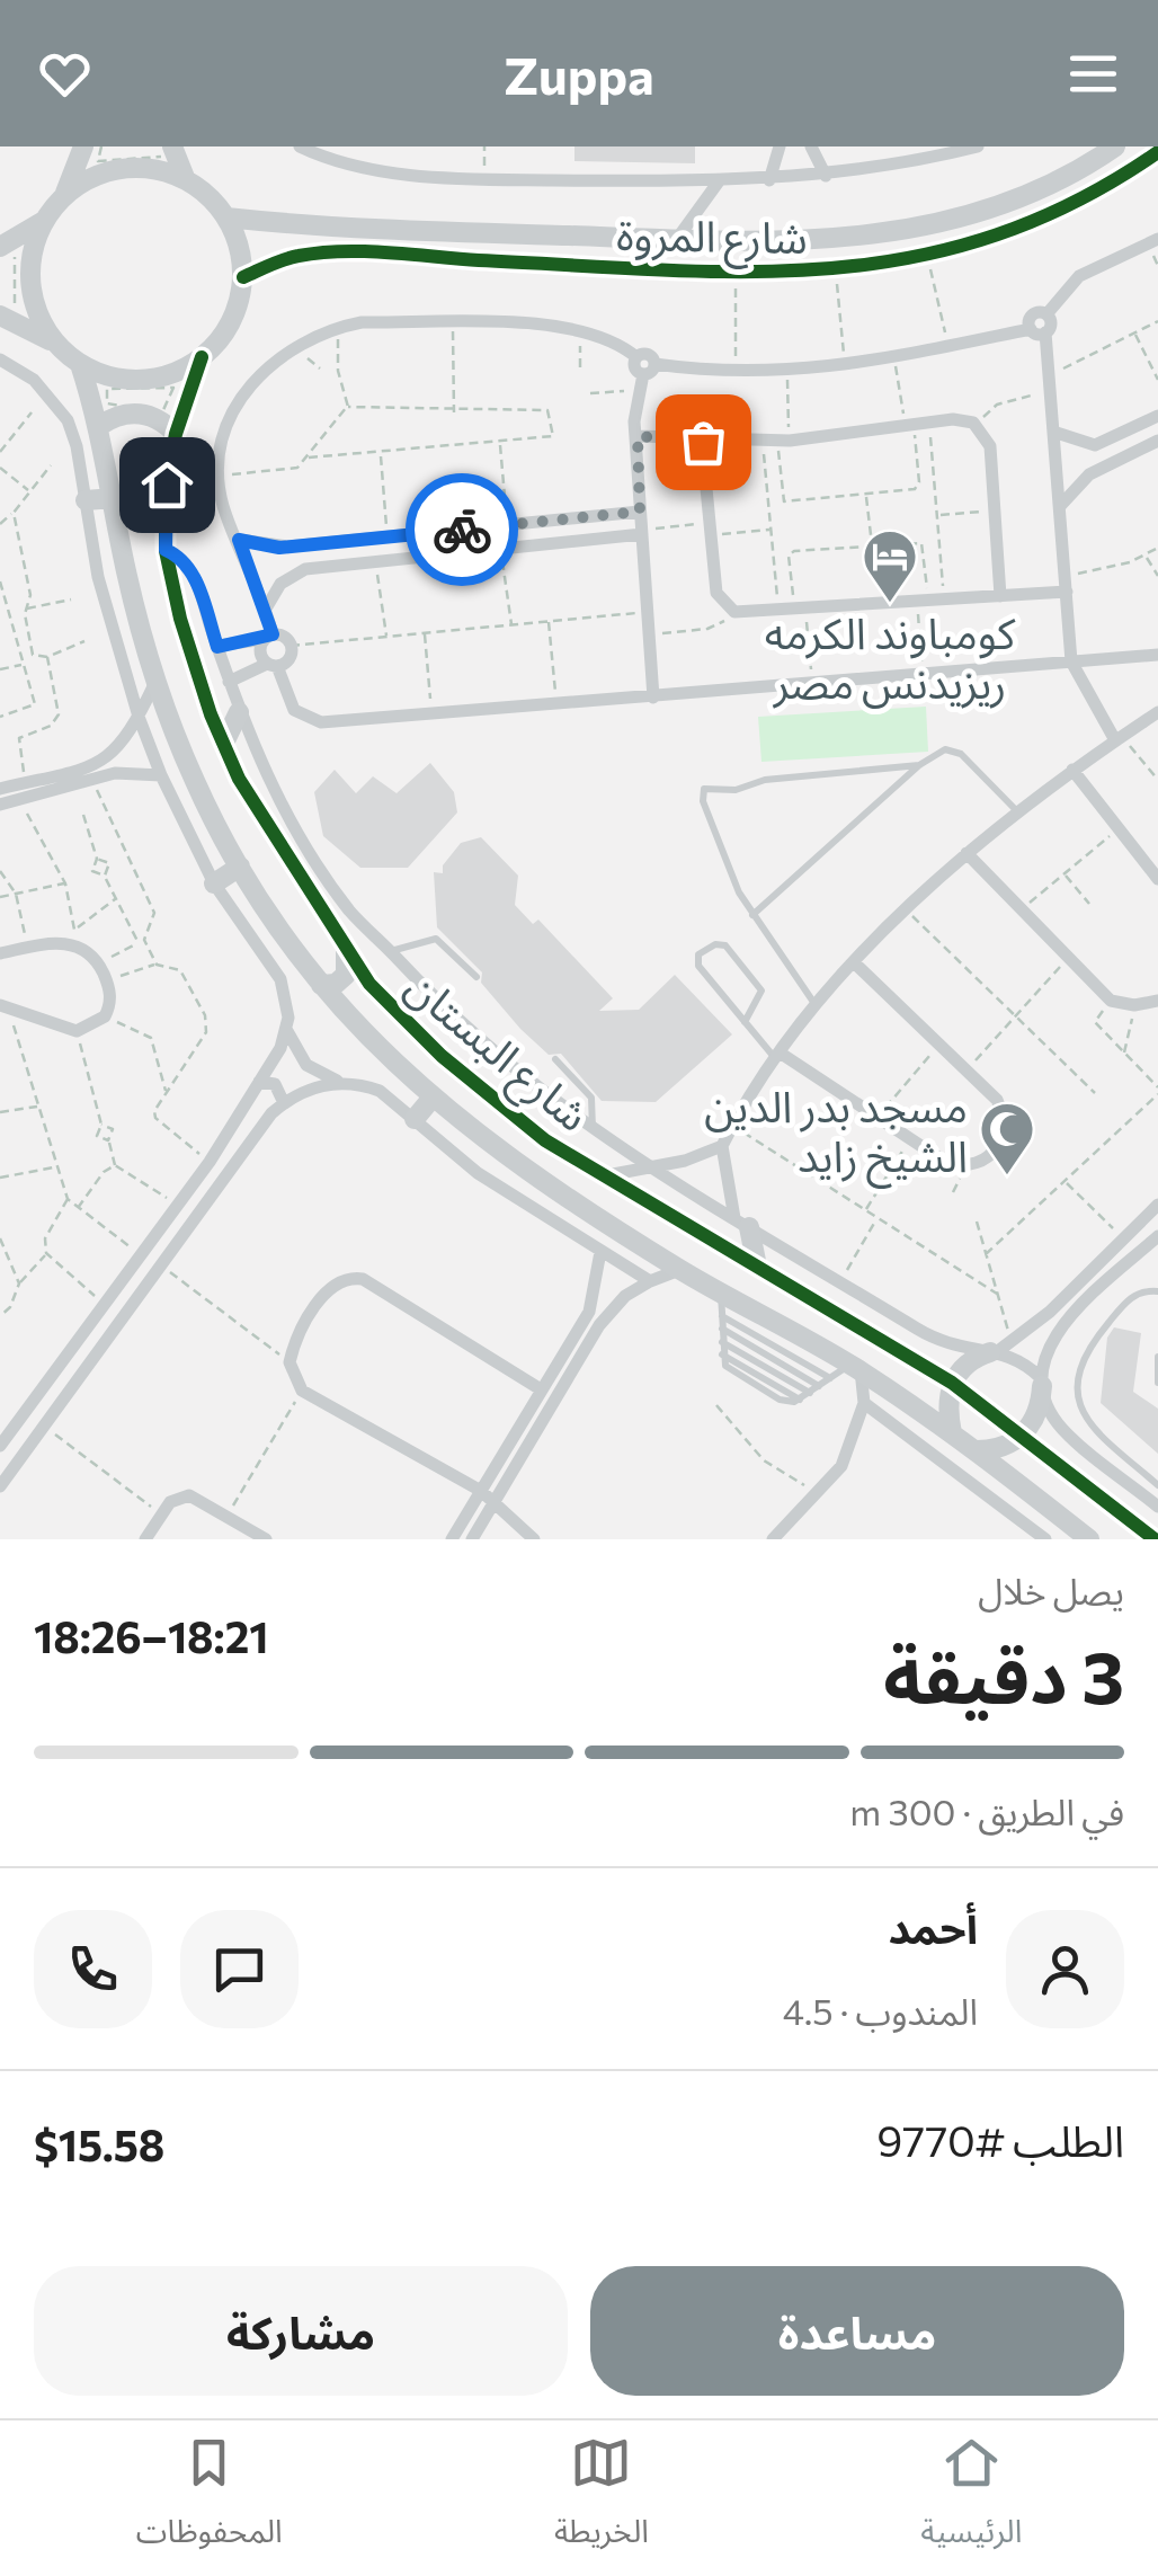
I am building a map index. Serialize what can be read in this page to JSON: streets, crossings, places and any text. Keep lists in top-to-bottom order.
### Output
{
  "streets": {
    "street": ["شارع المروة", "شارع البستان"]
  },
  "crossings": [
    ["شارع المروة", "شارع البستان"]
  ],
  "places": {
    "hotel": ["كومباوند الكرمه ريزيدنس مصر"],
    "mosque": ["مسجد بدر الدين الشيخ زايد"]
  },
  "page": {
    "header": "Zuppa",
    "heading": ["3 دقيقة", "يصل خلال", "18:21–18:26"],
    "panel": [
      "أحمد",
      "المندوب · 4.5",
      "الطلب #9770",
      "$15.58"
    ],
    "bar": "في الطريق · 300 m",
    "buttons": ["مساعدة", "مشاركة"],
    "tabs": ["الرئيسية", "الخريطة", "المحفوظات"]
  }
}
